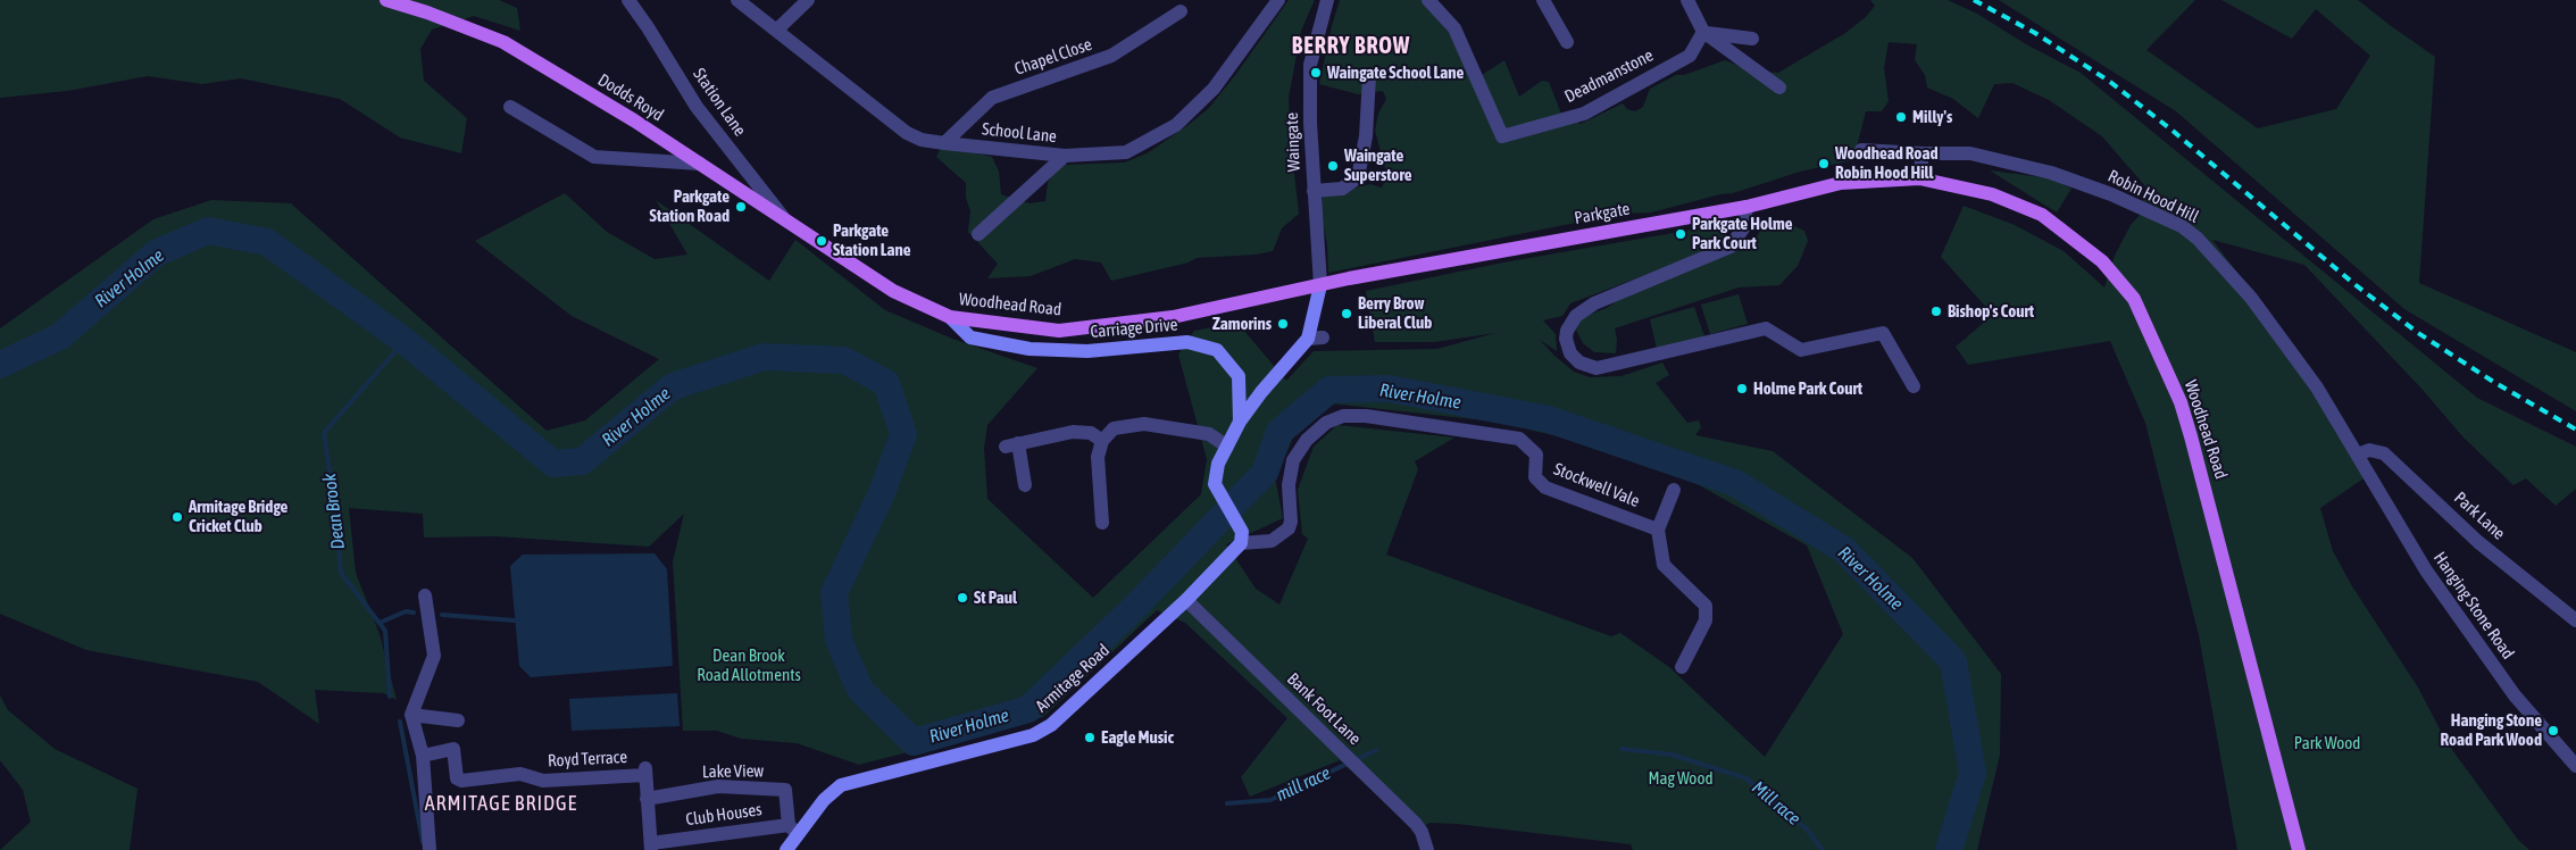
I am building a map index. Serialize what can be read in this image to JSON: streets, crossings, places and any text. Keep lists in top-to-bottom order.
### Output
{
  "streets": {
    "main road": [
      "Dodds Royd",
      "Parkgate",
      "Woodhead Road",
      "Carriage Drive",
      "Armitage Road"
    ],
    "street": [
      "Chapel Close",
      "Deadmanstone",
      "Station Lane",
      "School Lane",
      "Waingate",
      "Robin Hood Hill",
      "Stockwell Vale",
      "Park Lane",
      "Hanging Stone Road",
      "Bank Foot Lane",
      "Royd Terrace",
      "Lake View",
      "Club Houses"
    ]
  },
  "crossings": [
    ["Chapel Close", "School Lane"],
    ["Dodds Royd", "Station Lane"],
    ["Dodds Royd", "Woodhead Road"],
    ["Station Lane", "Woodhead Road"],
    ["Waingate", "Parkgate"],
    ["Waingate", "Woodhead Road"],
    ["Robin Hood Hill", "Park Lane"],
    ["Robin Hood Hill", "Hanging Stone Road"],
    ["Parkgate", "Woodhead Road"],
    ["Woodhead Road", "Carriage Drive"],
    ["Stockwell Vale", "Armitage Road"],
    ["Park Lane", "Hanging Stone Road"],
    ["Armitage Road", "Bank Foot Lane"],
    ["Armitage Road", "Lake View"],
    ["Armitage Road", "Club Houses"],
    ["Royd Terrace", "Lake View"],
    ["Lake View", "Club Houses"]
  ],
  "districts": ["BERRY BROW", "ARMITAGE BRIDGE"],
  "water": [
    "River Holme",
    "Dean Brook",
    "mill race",
    "Mill race"
  ],
  "parks": ["Dean Brook Road Allotments", "Park Wood", "Mag Wood"],
  "places": [
    "Waingate School Lane",
    "Milly's",
    "Woodhead Road Robin Hood Hill",
    "Waingate Superstore",
    "Parkgate Station Road",
    "Parkgate Holme Park Court",
    "Parkgate Station Lane",
    "Bishop's Court",
    "Berry Brow Liberal Club",
    "Zamorins",
    "Holme Park Court",
    "Armitage Bridge Cricket Club",
    "St Paul",
    "Hanging Stone Road Park Wood",
    "Eagle Music"
  ]
}
